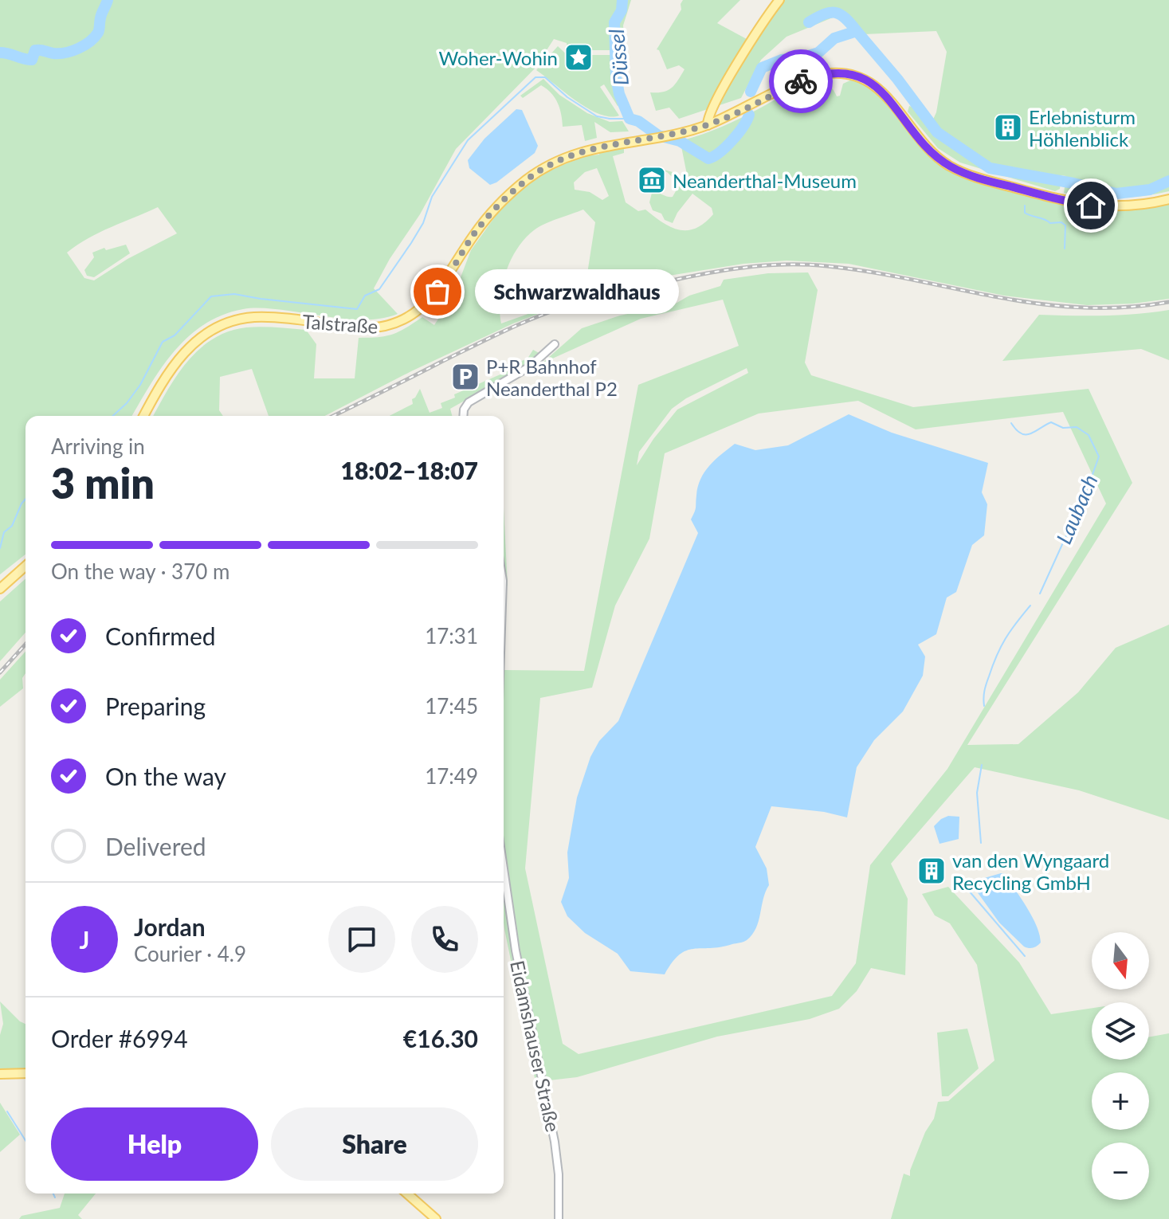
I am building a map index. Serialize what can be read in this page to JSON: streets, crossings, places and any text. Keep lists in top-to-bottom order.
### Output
{
  "streets": {
    "main road": ["Talstraße"],
    "street": ["Eidamshauser Straße"]
  },
  "water": ["Düssel", "Laubach"],
  "places": {
    "place": ["Woher-Wohin"],
    "building": ["Erlebnisturm Höhlenblick", "van den Wyngaard Recycling GmbH"],
    "museum": ["Neanderthal-Museum"],
    "other": ["Schwarzwaldhaus"],
    "parking": ["P+R Bahnhof Neanderthal P2"]
  },
  "north": "bottom",
  "page": {
    "bubble": "Schwarzwaldhaus",
    "heading": ["3 min", "Arriving in", "18:02–18:07"],
    "panel": [
      "Jordan",
      "Courier · 4.9",
      "Order #6994",
      "€16.30"
    ],
    "bar": "On the way · 370 m",
    "list": [
      ["Confirmed", "17:31"],
      ["Preparing", "17:45"],
      ["On the way", "17:49"],
      "Delivered"
    ],
    "round": "J",
    "map_buttons": ["+", "−"],
    "buttons": ["Help", "Share"]
  }
}
